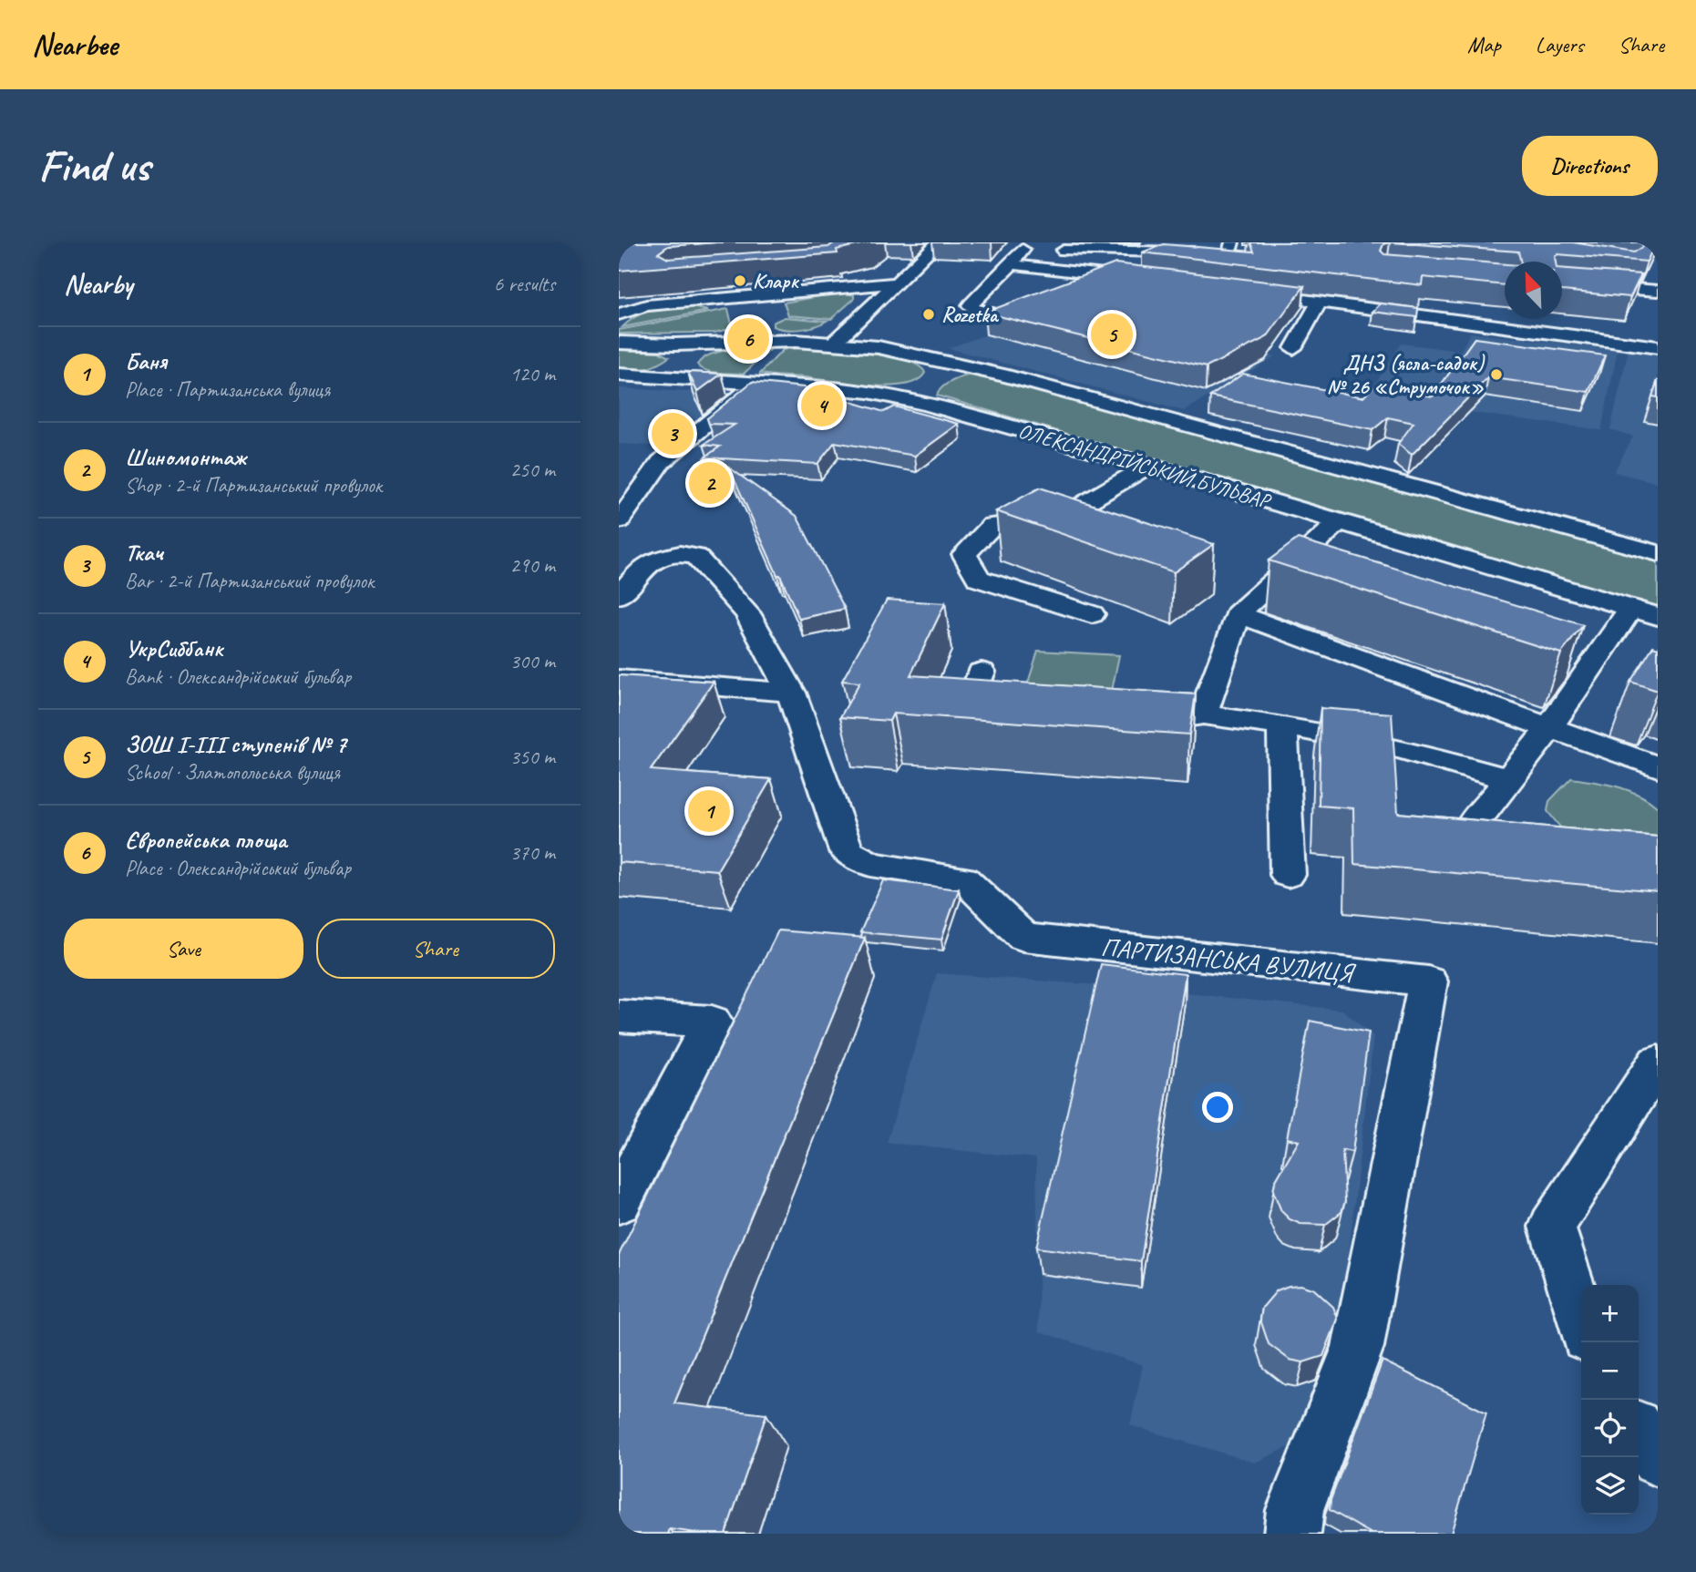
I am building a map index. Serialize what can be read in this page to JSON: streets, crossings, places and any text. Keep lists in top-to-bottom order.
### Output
{
  "streets": {
    "street": ["ОЛЕКСАНДРІЙСЬКИЙ БУЛЬВАР", "ПАРТИЗАНСЬКА ВУЛИЦЯ"]
  },
  "places": ["Кларк", "Rozetka", "ДНЗ (ясла-садок) № 26 «Струмочок»"],
  "north": "top left",
  "page": {
    "header": "Nearbee",
    "nav": ["Map", "Layers", "Share"],
    "buttons": [
      "Directions",
      ["Save", "Share"]
    ],
    "title": "Find us",
    "heading": ["Nearby", "6 results"],
    "pins": [
      "5",
      "6",
      "4",
      "3",
      "2",
      "1"
    ],
    "list": [
      {
        "mark": "1",
        "name": "Баня",
        "note": "Place · Партизанська вулиця",
        "value": "120 m"
      },
      {
        "mark": "2",
        "name": "Шиномонтаж",
        "note": "Shop · 2-й Партизанський провулок",
        "value": "250 m"
      },
      {
        "mark": "3",
        "name": "Ткач",
        "note": "Bar · 2-й Партизанський провулок",
        "value": "290 m"
      },
      {
        "mark": "4",
        "name": "УкрСиббанк",
        "note": "Bank · Олександрійський бульвар",
        "value": "300 m"
      },
      {
        "mark": "5",
        "name": "ЗОШ І-ІІІ ступенів № 7",
        "note": "School · Златопольська вулиця",
        "value": "350 m"
      },
      {
        "mark": "6",
        "name": "Європейська площа",
        "note": "Place · Олександрійський бульвар",
        "value": "370 m"
      }
    ],
    "map_buttons": ["+", "−"]
  }
}
